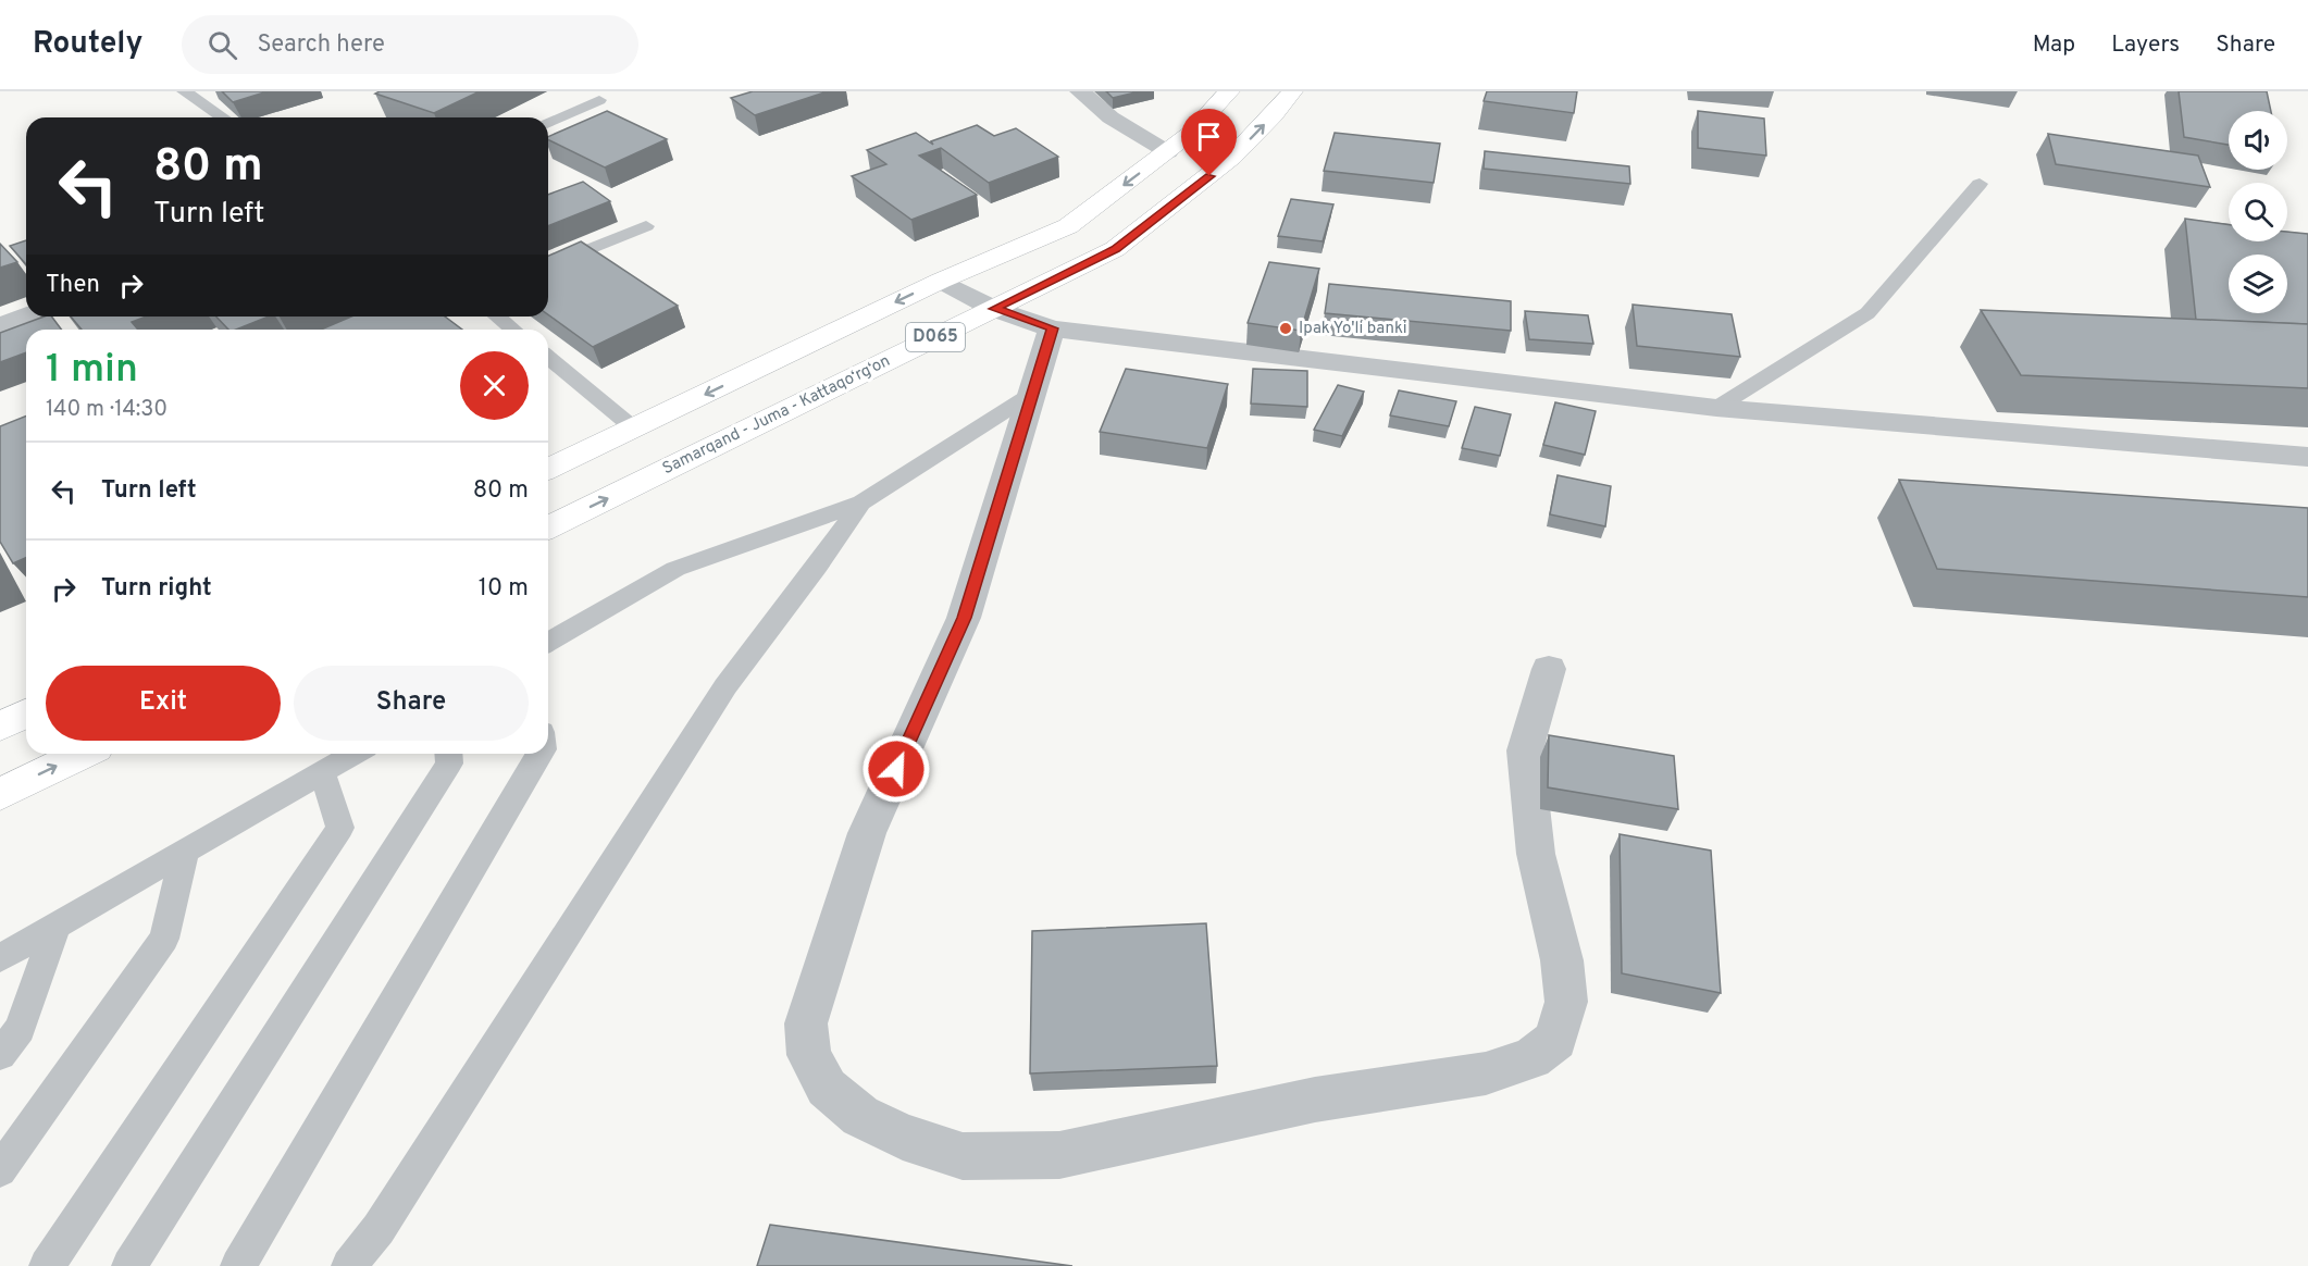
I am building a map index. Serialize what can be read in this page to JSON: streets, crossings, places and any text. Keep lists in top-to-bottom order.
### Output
{
  "streets": {
    "main road": ["D065", "Samarqand - Juma - Kattaqo‘rg‘on"]
  },
  "places": ["Ipak Yo'li banki"],
  "page": {
    "header": "Routely",
    "search": "Search here",
    "nav": ["Map", "Layers", "Share"],
    "turn": ["80 m", "Turn left"],
    "then": "Then",
    "heading": ["1 min", "140 m · 14:30"],
    "list": [
      {
        "name": "Turn left",
        "value": "80 m"
      },
      {
        "name": "Turn right",
        "value": "10 m"
      }
    ],
    "buttons": ["Exit", "Share"]
  }
}
